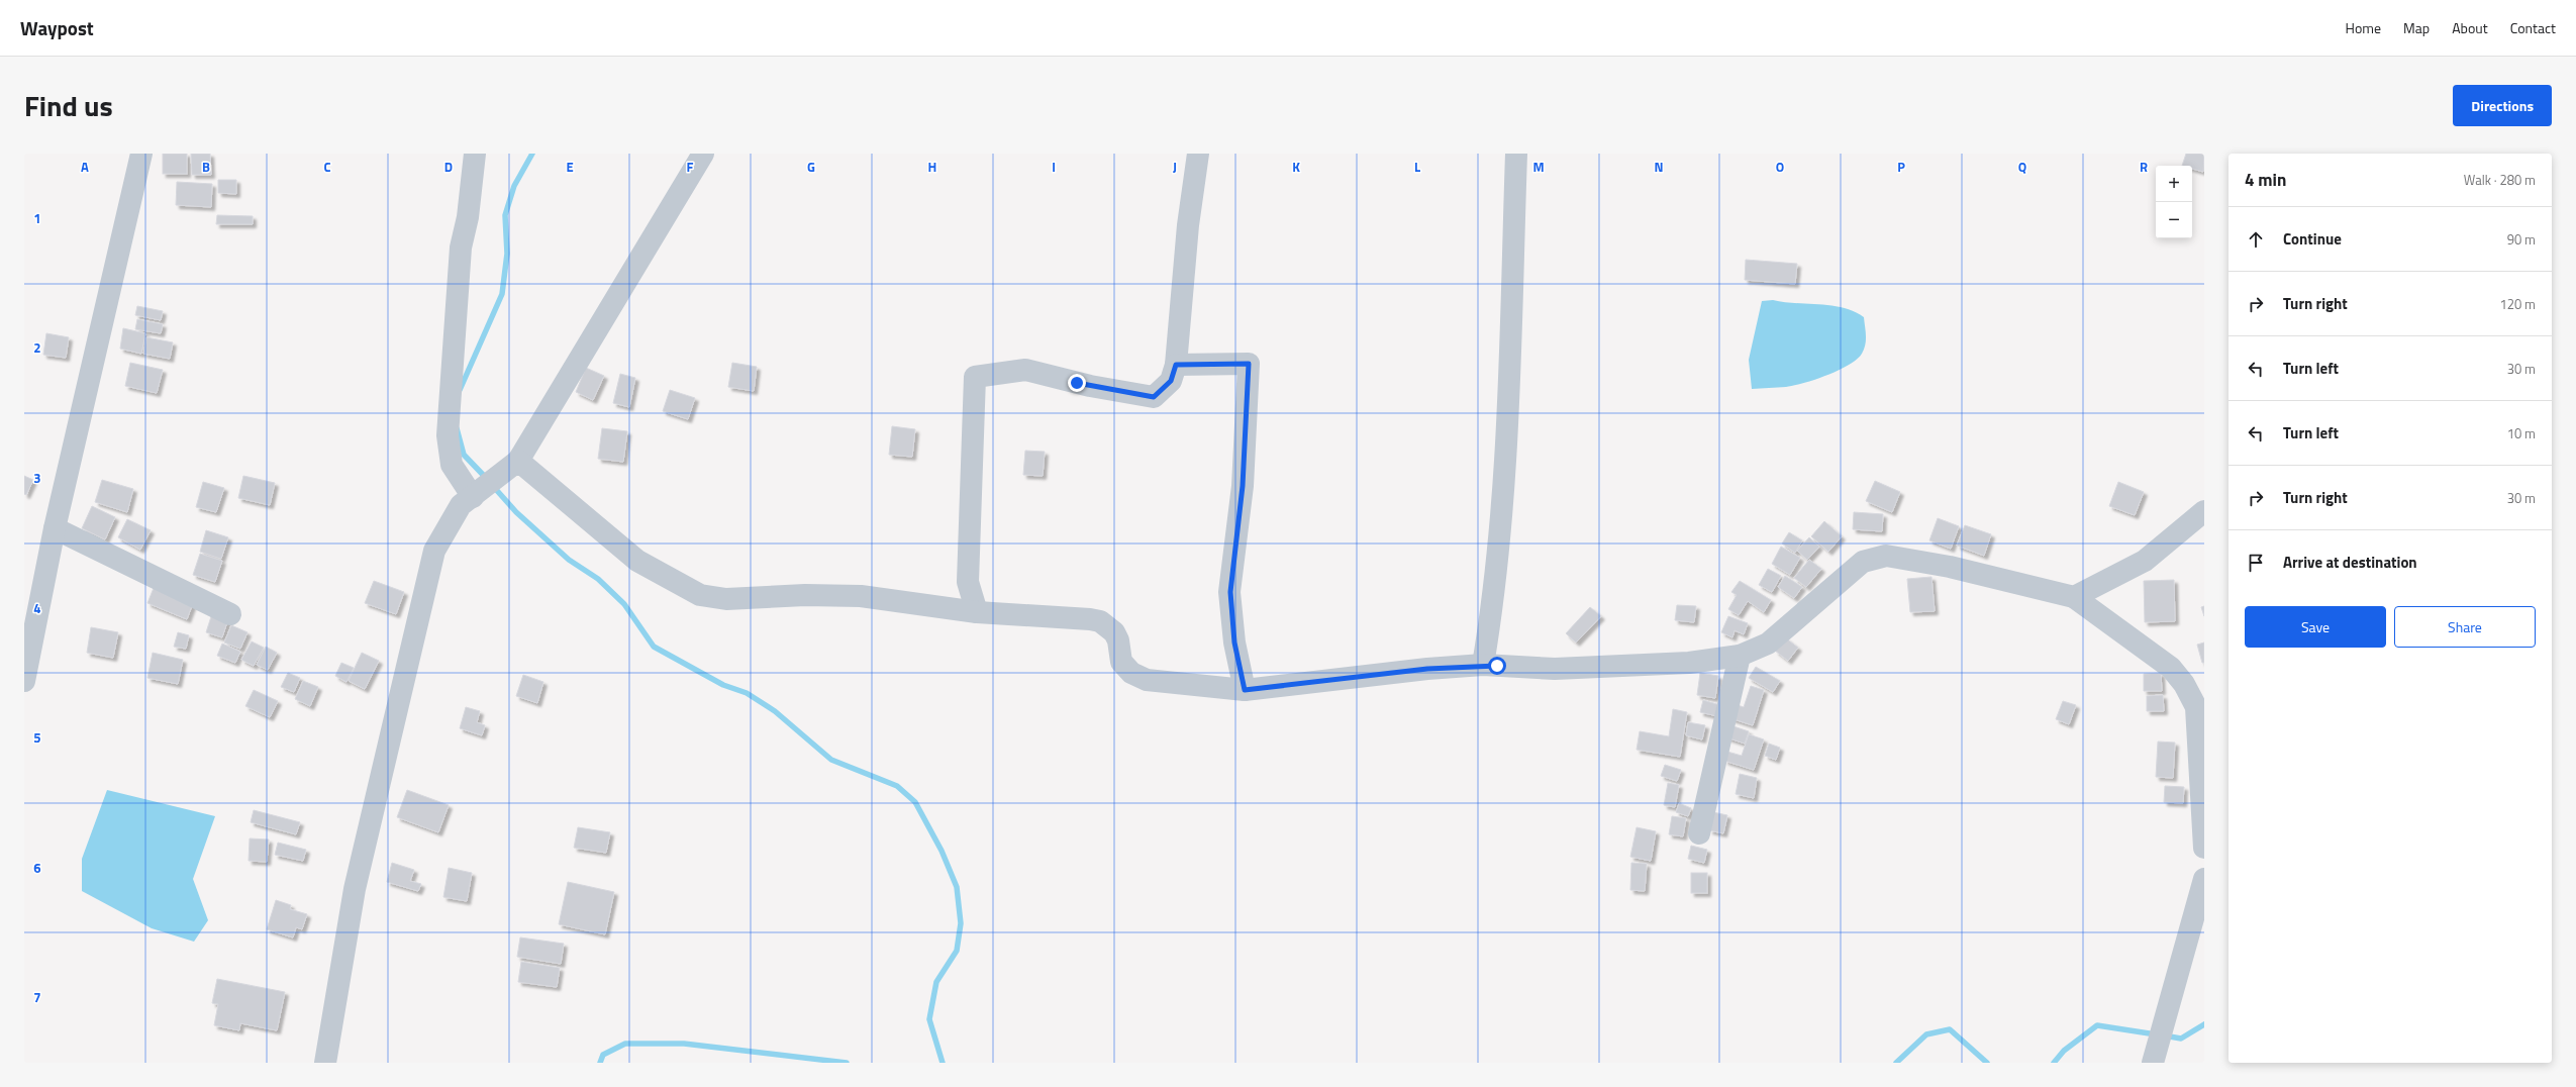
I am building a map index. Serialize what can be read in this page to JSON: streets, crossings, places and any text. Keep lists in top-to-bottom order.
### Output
{
  "page": {
    "header": "Waypost",
    "nav": [
      "Home",
      "Map",
      "About",
      "Contact"
    ],
    "title": "Find us",
    "buttons": [
      "Directions",
      ["Save", "Share"]
    ],
    "heading": ["4 min", "Walk · 280 m"],
    "map_buttons": ["+", "−"],
    "list": [
      ["Continue", "90 m"],
      ["Turn right", "120 m"],
      ["Turn left", "30 m"],
      ["Turn left", "10 m"],
      ["Turn right", "30 m"],
      "Arrive at destination"
    ]
  },
  "grid": {
    "columns": [
      "A",
      "B",
      "C",
      "D",
      "E",
      "F",
      "G",
      "H",
      "I",
      "J",
      "K",
      "L",
      "M",
      "N",
      "O",
      "P",
      "Q",
      "R"
    ],
    "rows": [
      "1",
      "2",
      "3",
      "4",
      "5",
      "6",
      "7"
    ]
  }
}
